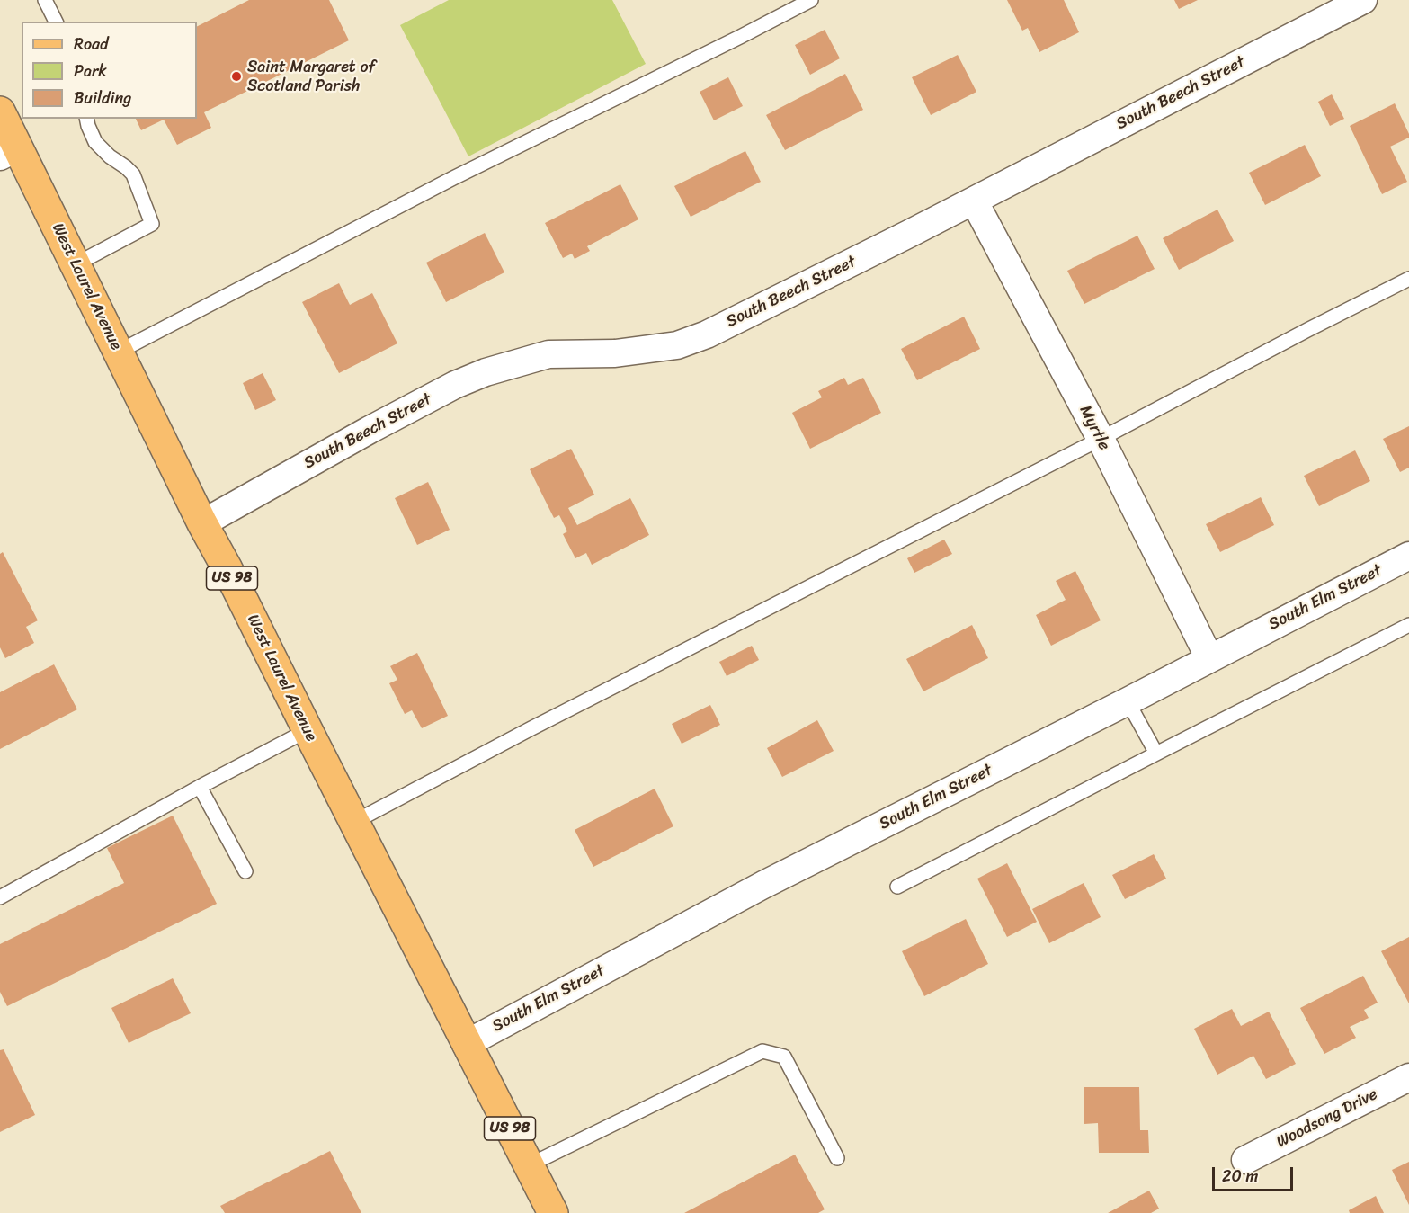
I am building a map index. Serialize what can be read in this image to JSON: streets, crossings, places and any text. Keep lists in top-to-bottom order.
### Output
{
  "streets": {
    "main road": ["West Laurel Avenue", "US 98"],
    "street": [
      "South Beech Street",
      "Myrtle",
      "South Elm Street",
      "Woodsong Drive"
    ]
  },
  "crossings": [
    ["South Beech Street", "West Laurel Avenue"],
    ["South Beech Street", "Myrtle"],
    ["West Laurel Avenue", "South Elm Street"],
    ["Myrtle", "South Elm Street"]
  ],
  "places": ["Saint Margaret of Scotland Parish"],
  "legend": ["Road", "Park", "Building"],
  "scale_bar": "20 m"
}
